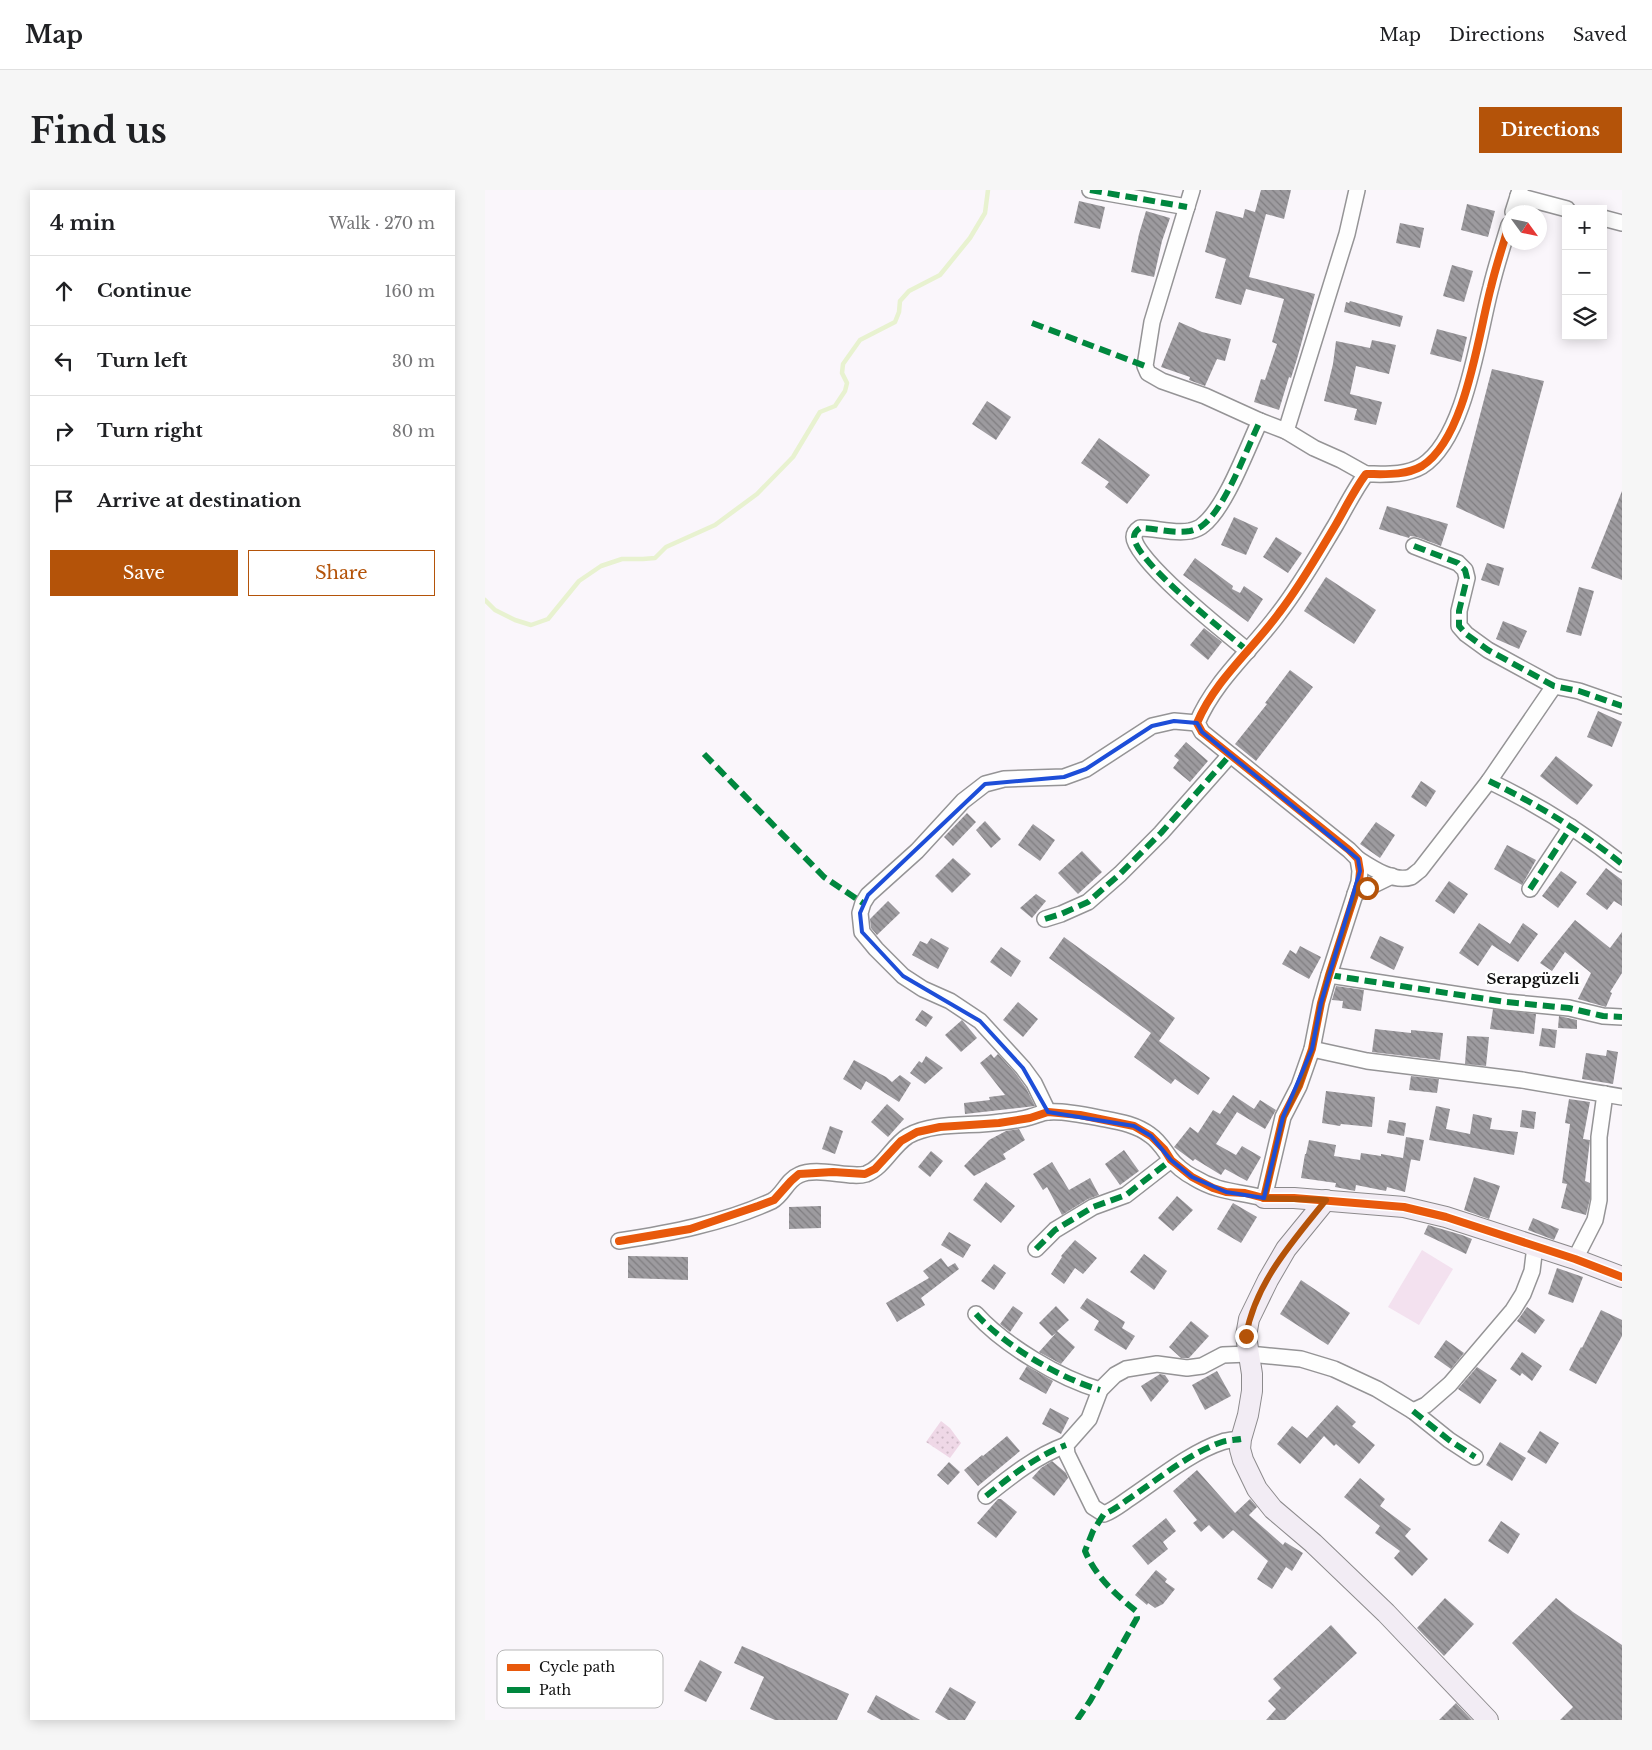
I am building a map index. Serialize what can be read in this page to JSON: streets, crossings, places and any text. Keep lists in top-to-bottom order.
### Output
{
  "districts": ["Serapgüzeli"],
  "legend": ["Cycle path", "Path"],
  "north": "bottom right",
  "page": {
    "header": "Map",
    "nav": ["Map", "Directions", "Saved"],
    "buttons": [
      "Directions",
      ["Save", "Share"]
    ],
    "title": "Find us",
    "heading": ["4 min", "Walk · 270 m"],
    "map_buttons": ["+", "−"],
    "list": [
      ["Continue", "160 m"],
      ["Turn left", "30 m"],
      ["Turn right", "80 m"],
      "Arrive at destination"
    ]
  }
}
